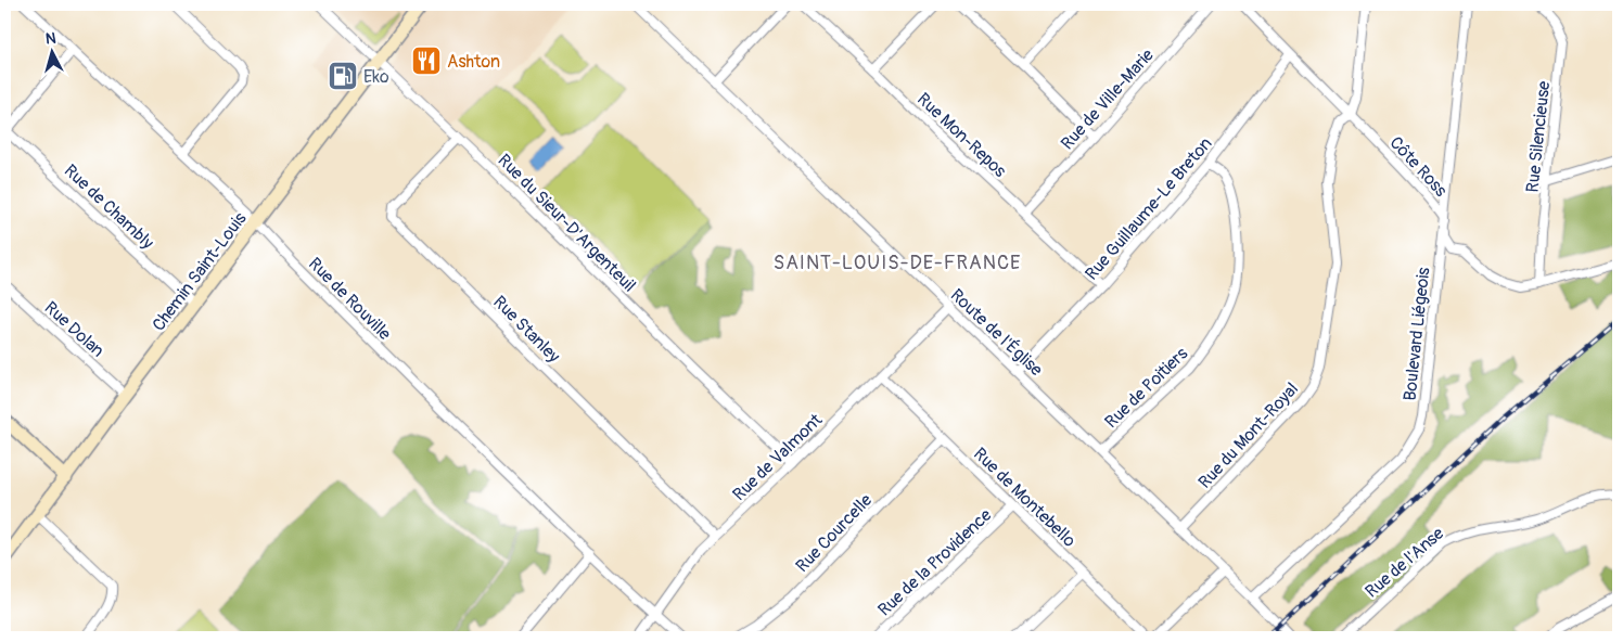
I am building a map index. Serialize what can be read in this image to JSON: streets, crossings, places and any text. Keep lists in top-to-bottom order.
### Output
{
  "streets": {
    "street": [
      "Rue de Ville-Marie",
      "Rue Mon-Repos",
      "Rue Silencieuse",
      "Côte Ross",
      "Rue de Chambly",
      "Rue Guillaume-Le Breton",
      "Rue du Sieur-D'Argenteuil",
      "Chemin Saint-Louis",
      "Rue de Rouville",
      "Rue Dolan",
      "Rue Stanley",
      "Route de l'Église",
      "Boulevard Liégeois",
      "Rue de Poitiers",
      "Rue du Mont-Royal",
      "Rue de Valmont",
      "Rue de Montebello",
      "Rue Courcelle",
      "Rue de la Providence",
      "Rue de l'Anse"
    ]
  },
  "crossings": [
    ["Rue de Ville-Marie", "Rue Mon-Repos"],
    ["Rue Mon-Repos", "Rue Guillaume-Le Breton"],
    ["Rue Silencieuse", "Côte Ross"],
    ["Côte Ross", "Rue Guillaume-Le Breton"],
    ["Côte Ross", "Boulevard Liégeois"],
    ["Côte Ross", "Rue du Mont-Royal"],
    ["Rue de Chambly", "Chemin Saint-Louis"],
    ["Rue Guillaume-Le Breton", "Route de l'Église"],
    ["Rue Guillaume-Le Breton", "Rue de Poitiers"],
    ["Rue du Sieur-D'Argenteuil", "Chemin Saint-Louis"],
    ["Rue du Sieur-D'Argenteuil", "Rue Stanley"],
    ["Rue du Sieur-D'Argenteuil", "Rue de Valmont"],
    ["Chemin Saint-Louis", "Rue de Rouville"],
    ["Chemin Saint-Louis", "Rue Dolan"],
    ["Rue de Rouville", "Rue de Valmont"],
    ["Rue Stanley", "Rue de Valmont"],
    ["Route de l'Église", "Boulevard Liégeois"],
    ["Route de l'Église", "Rue de Poitiers"],
    ["Route de l'Église", "Rue du Mont-Royal"],
    ["Route de l'Église", "Rue de Valmont"],
    ["Rue de Valmont", "Rue de Montebello"],
    ["Rue de Montebello", "Rue Courcelle"],
    ["Rue de Montebello", "Rue de la Providence"]
  ],
  "districts": ["SAINT-LOUIS-DE-FRANCE"],
  "places": {
    "restaurant": ["Ashton"],
    "fuel station": ["Eko"]
  },
  "north": "top"
}
